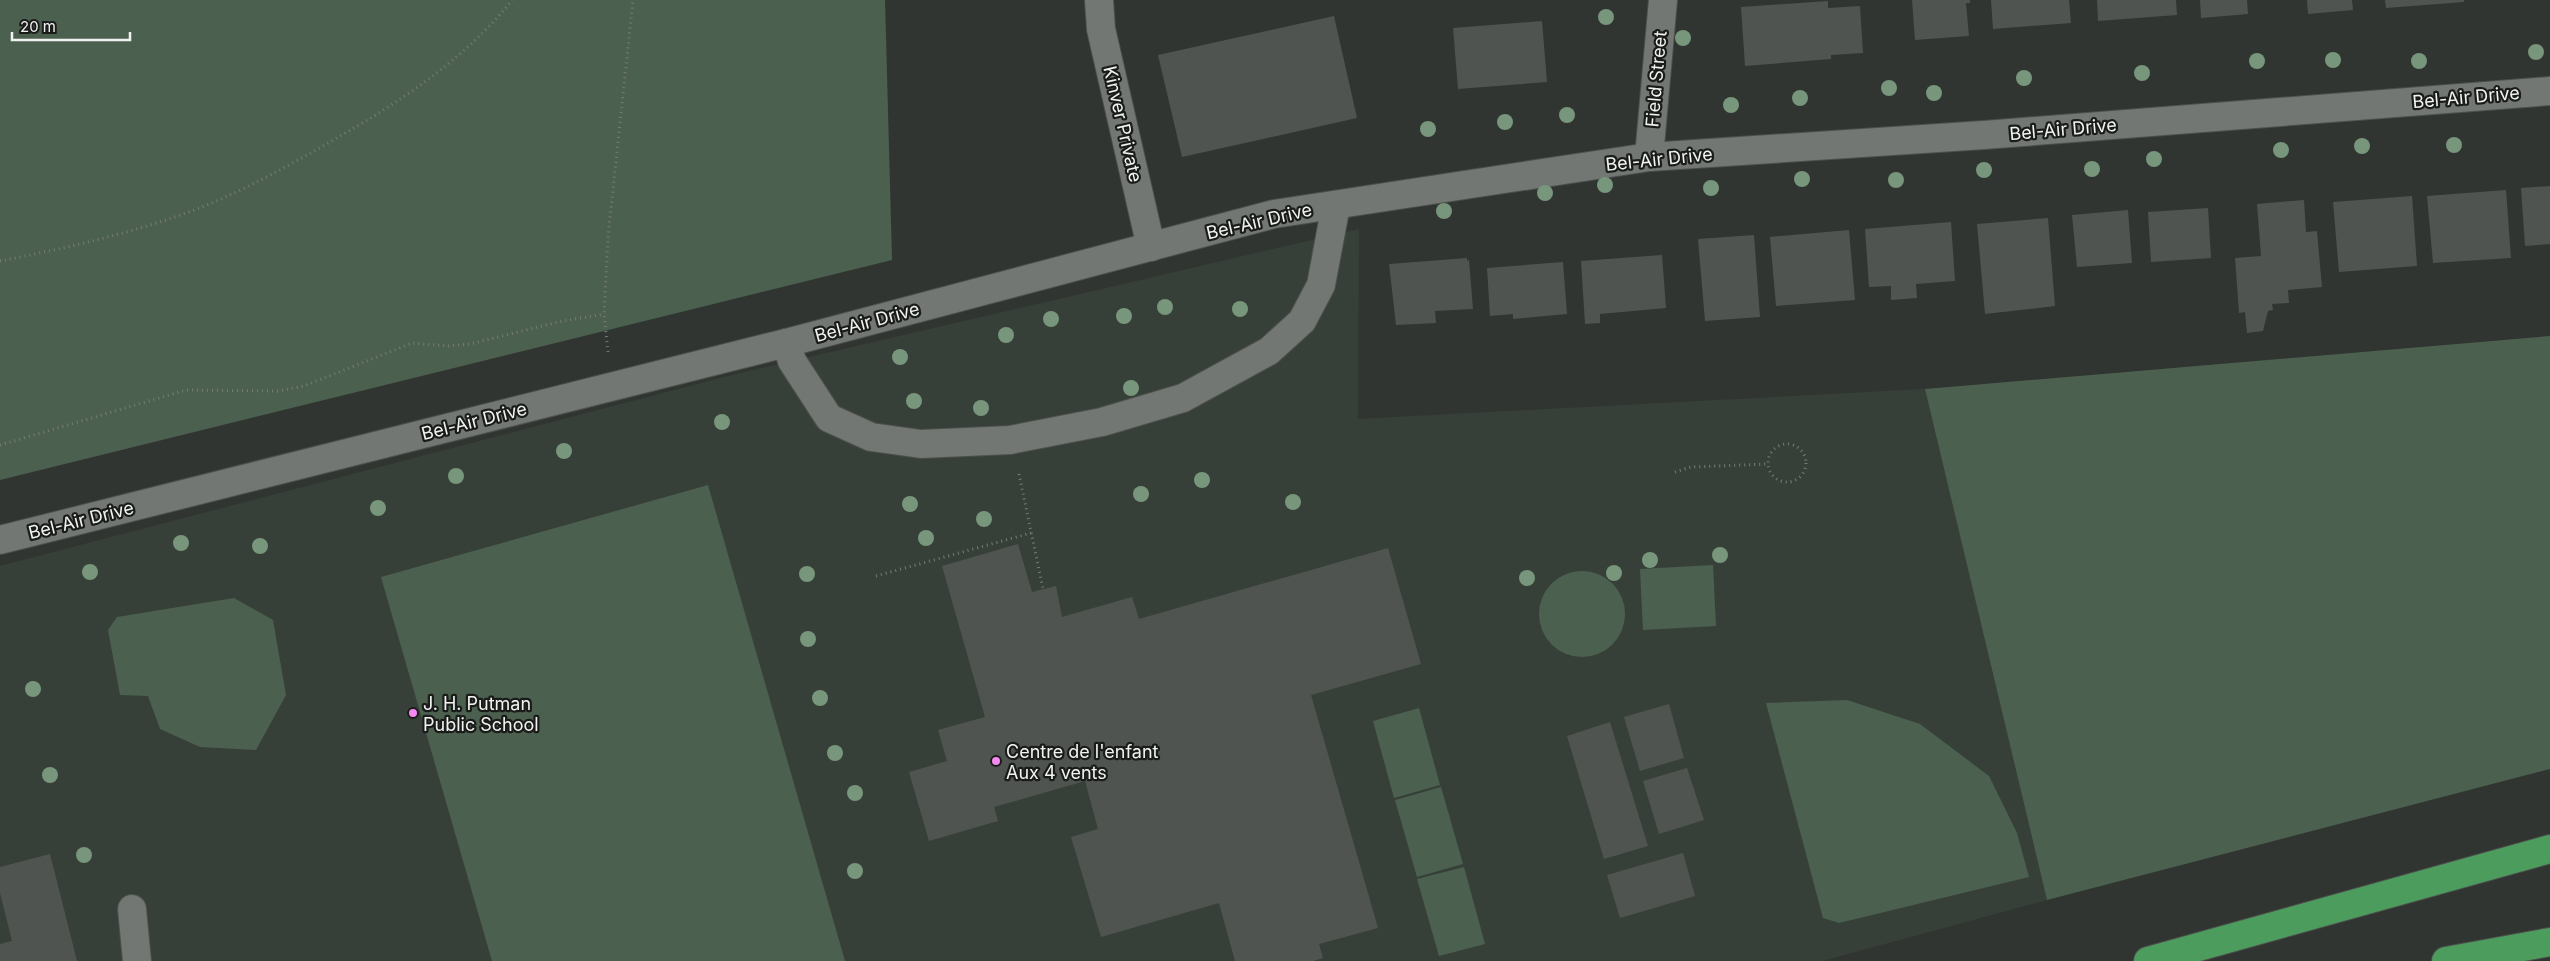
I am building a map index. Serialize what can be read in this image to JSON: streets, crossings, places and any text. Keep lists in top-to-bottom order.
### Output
{
  "streets": {
    "street": ["Field Street", "Bel-Air Drive", "Kinver Private"]
  },
  "crossings": [
    ["Field Street", "Bel-Air Drive"],
    ["Bel-Air Drive", "Kinver Private"]
  ],
  "places": ["J. H. Putman Public School", "Centre de l'enfant Aux 4 vents"],
  "scale_bar": "20 m"
}
